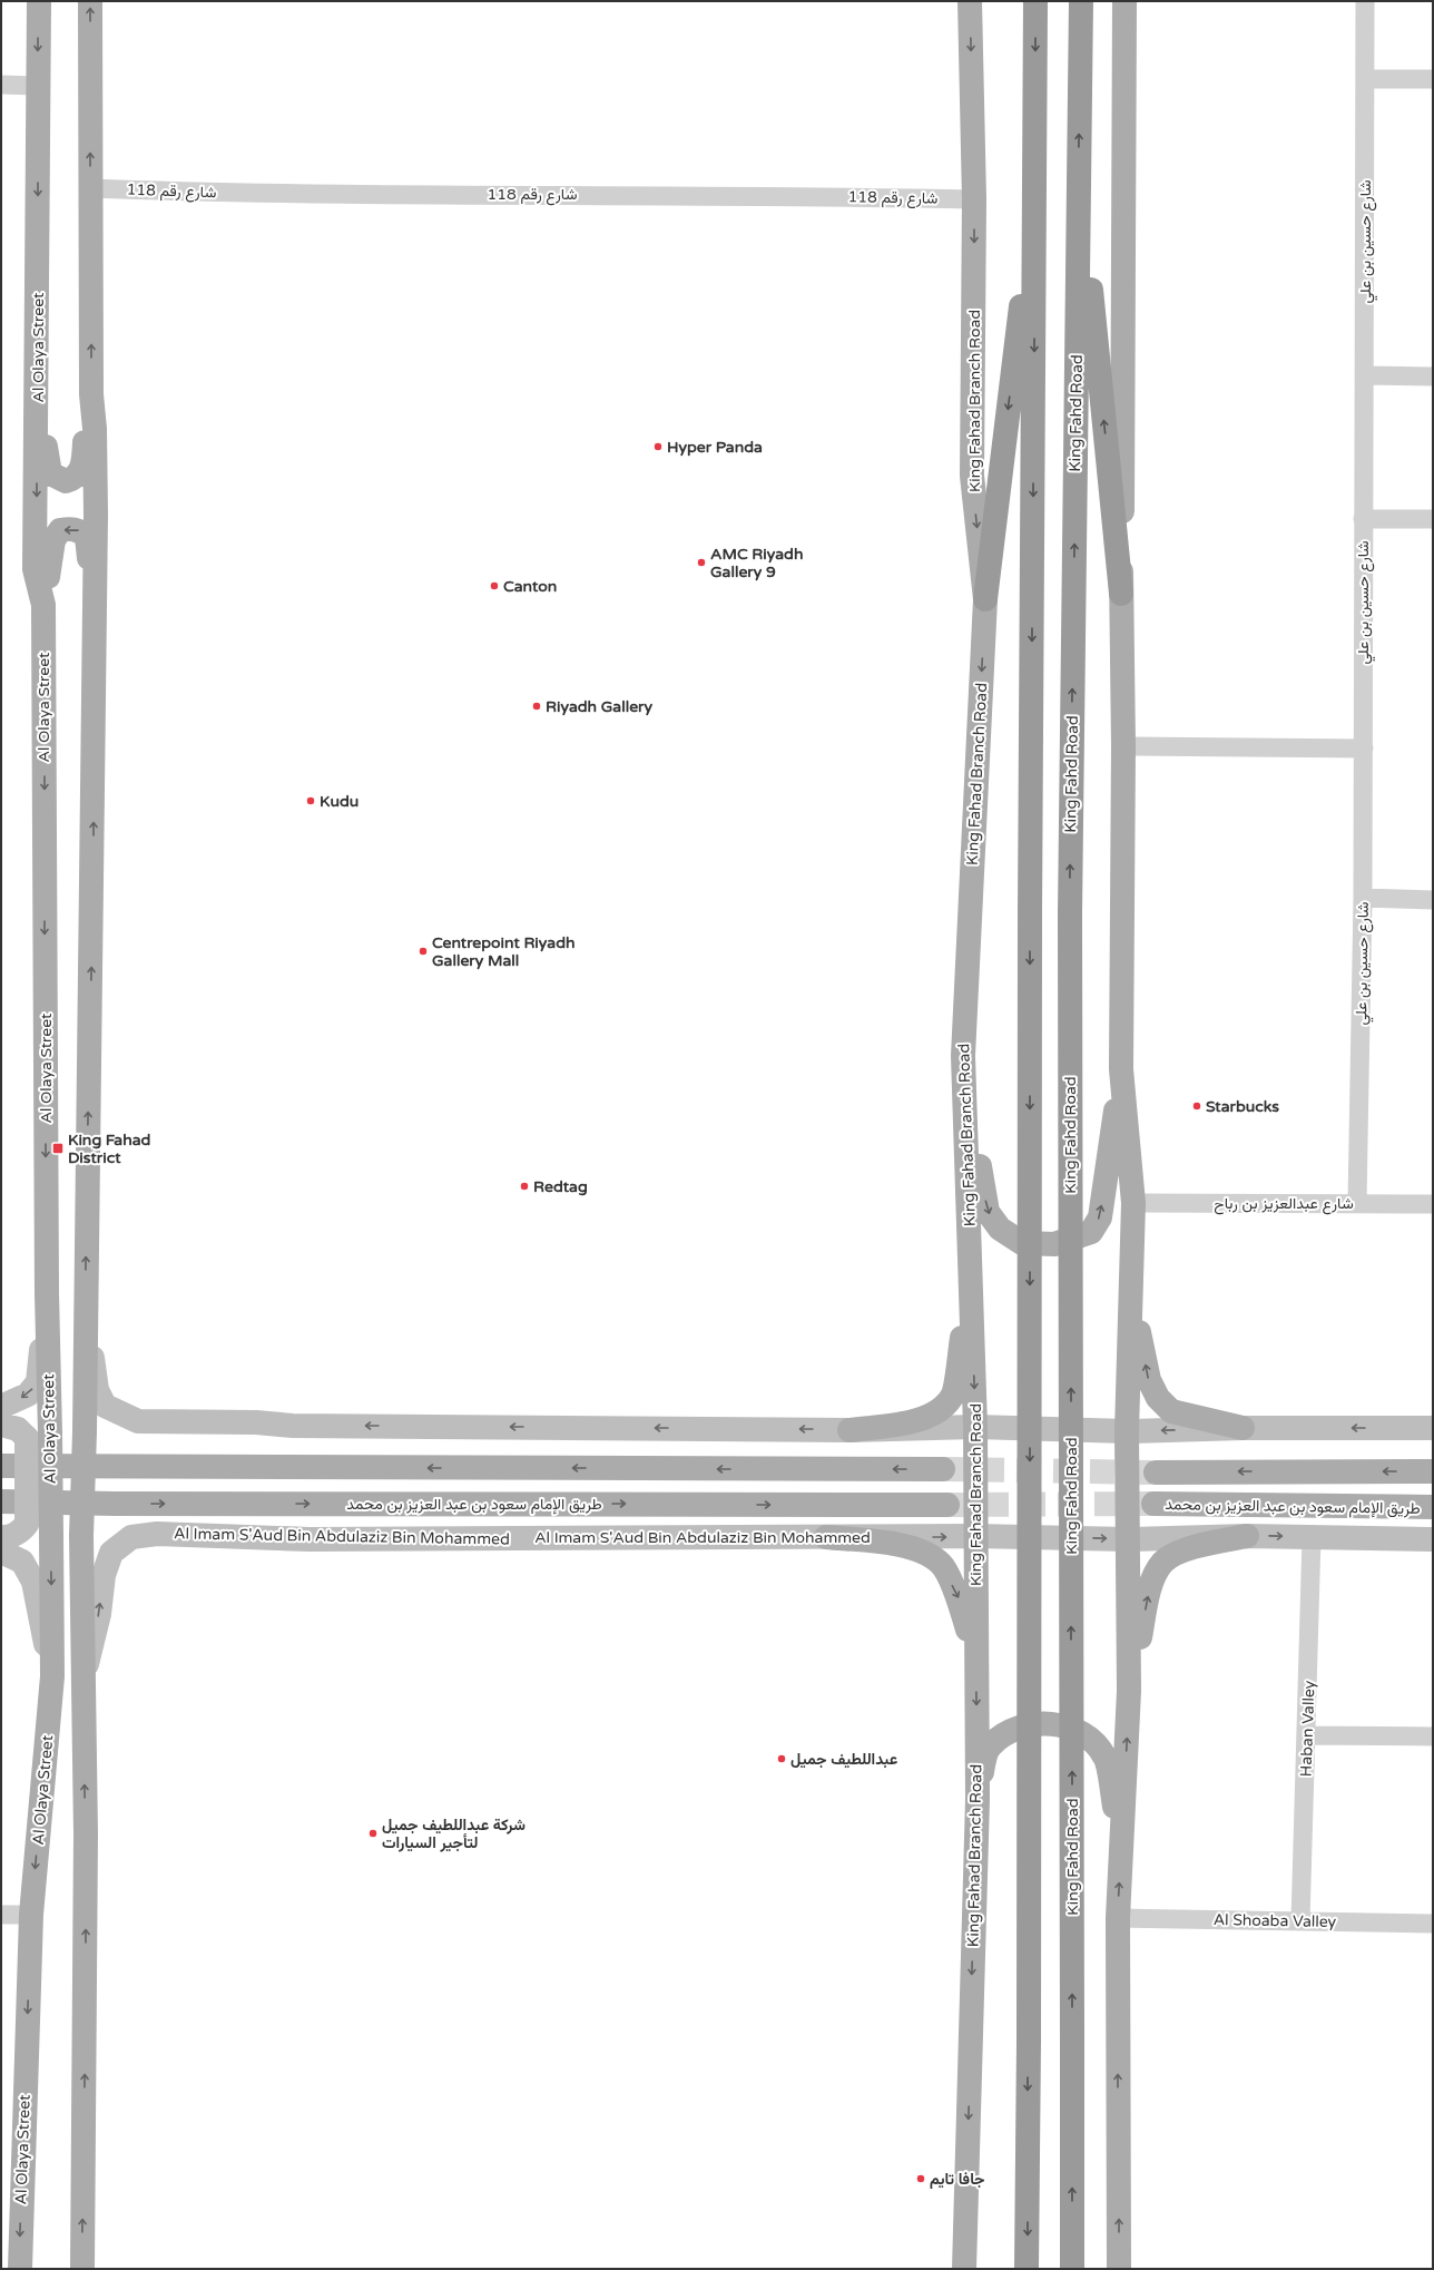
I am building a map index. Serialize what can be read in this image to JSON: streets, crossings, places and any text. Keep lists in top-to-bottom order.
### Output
{
  "streets": {
    "highway": ["King Fahd Road"],
    "main road": ["Al Olaya Street", "King Fahad Branch Road", "طريق الإمام سعود بن عبد العزيز بن محمد"],
    "street": [
      "شارع رقم 118",
      "شارع حسين بن علي",
      "شارع عبدالعزيز بن رباح",
      "Al Imam S'Aud Bin Abdulaziz Bin Mohammed",
      "Haban Valley",
      "Al Shoaba Valley"
    ]
  },
  "crossings": [
    ["شارع رقم 118", "King Fahad Branch Road"],
    ["شارع حسين بن علي", "شارع عبدالعزيز بن رباح"],
    ["King Fahad Branch Road", "Al Imam S'Aud Bin Abdulaziz Bin Mohammed"],
    ["Al Imam S'Aud Bin Abdulaziz Bin Mohammed", "Haban Valley"],
    ["Haban Valley", "Al Shoaba Valley"]
  ],
  "places": {
    "other": [
      "Hyper Panda",
      "AMC Riyadh Gallery 9",
      "Canton",
      "Riyadh Gallery",
      "Kudu",
      "Centrepoint Riyadh Gallery Mall",
      "Starbucks",
      "Redtag",
      "عبداللطيف جميل",
      "شركة عبداللطيف جميل لتأجير السيارات",
      "جافا تايم"
    ],
    "transit": ["King Fahad District"]
  }
}
